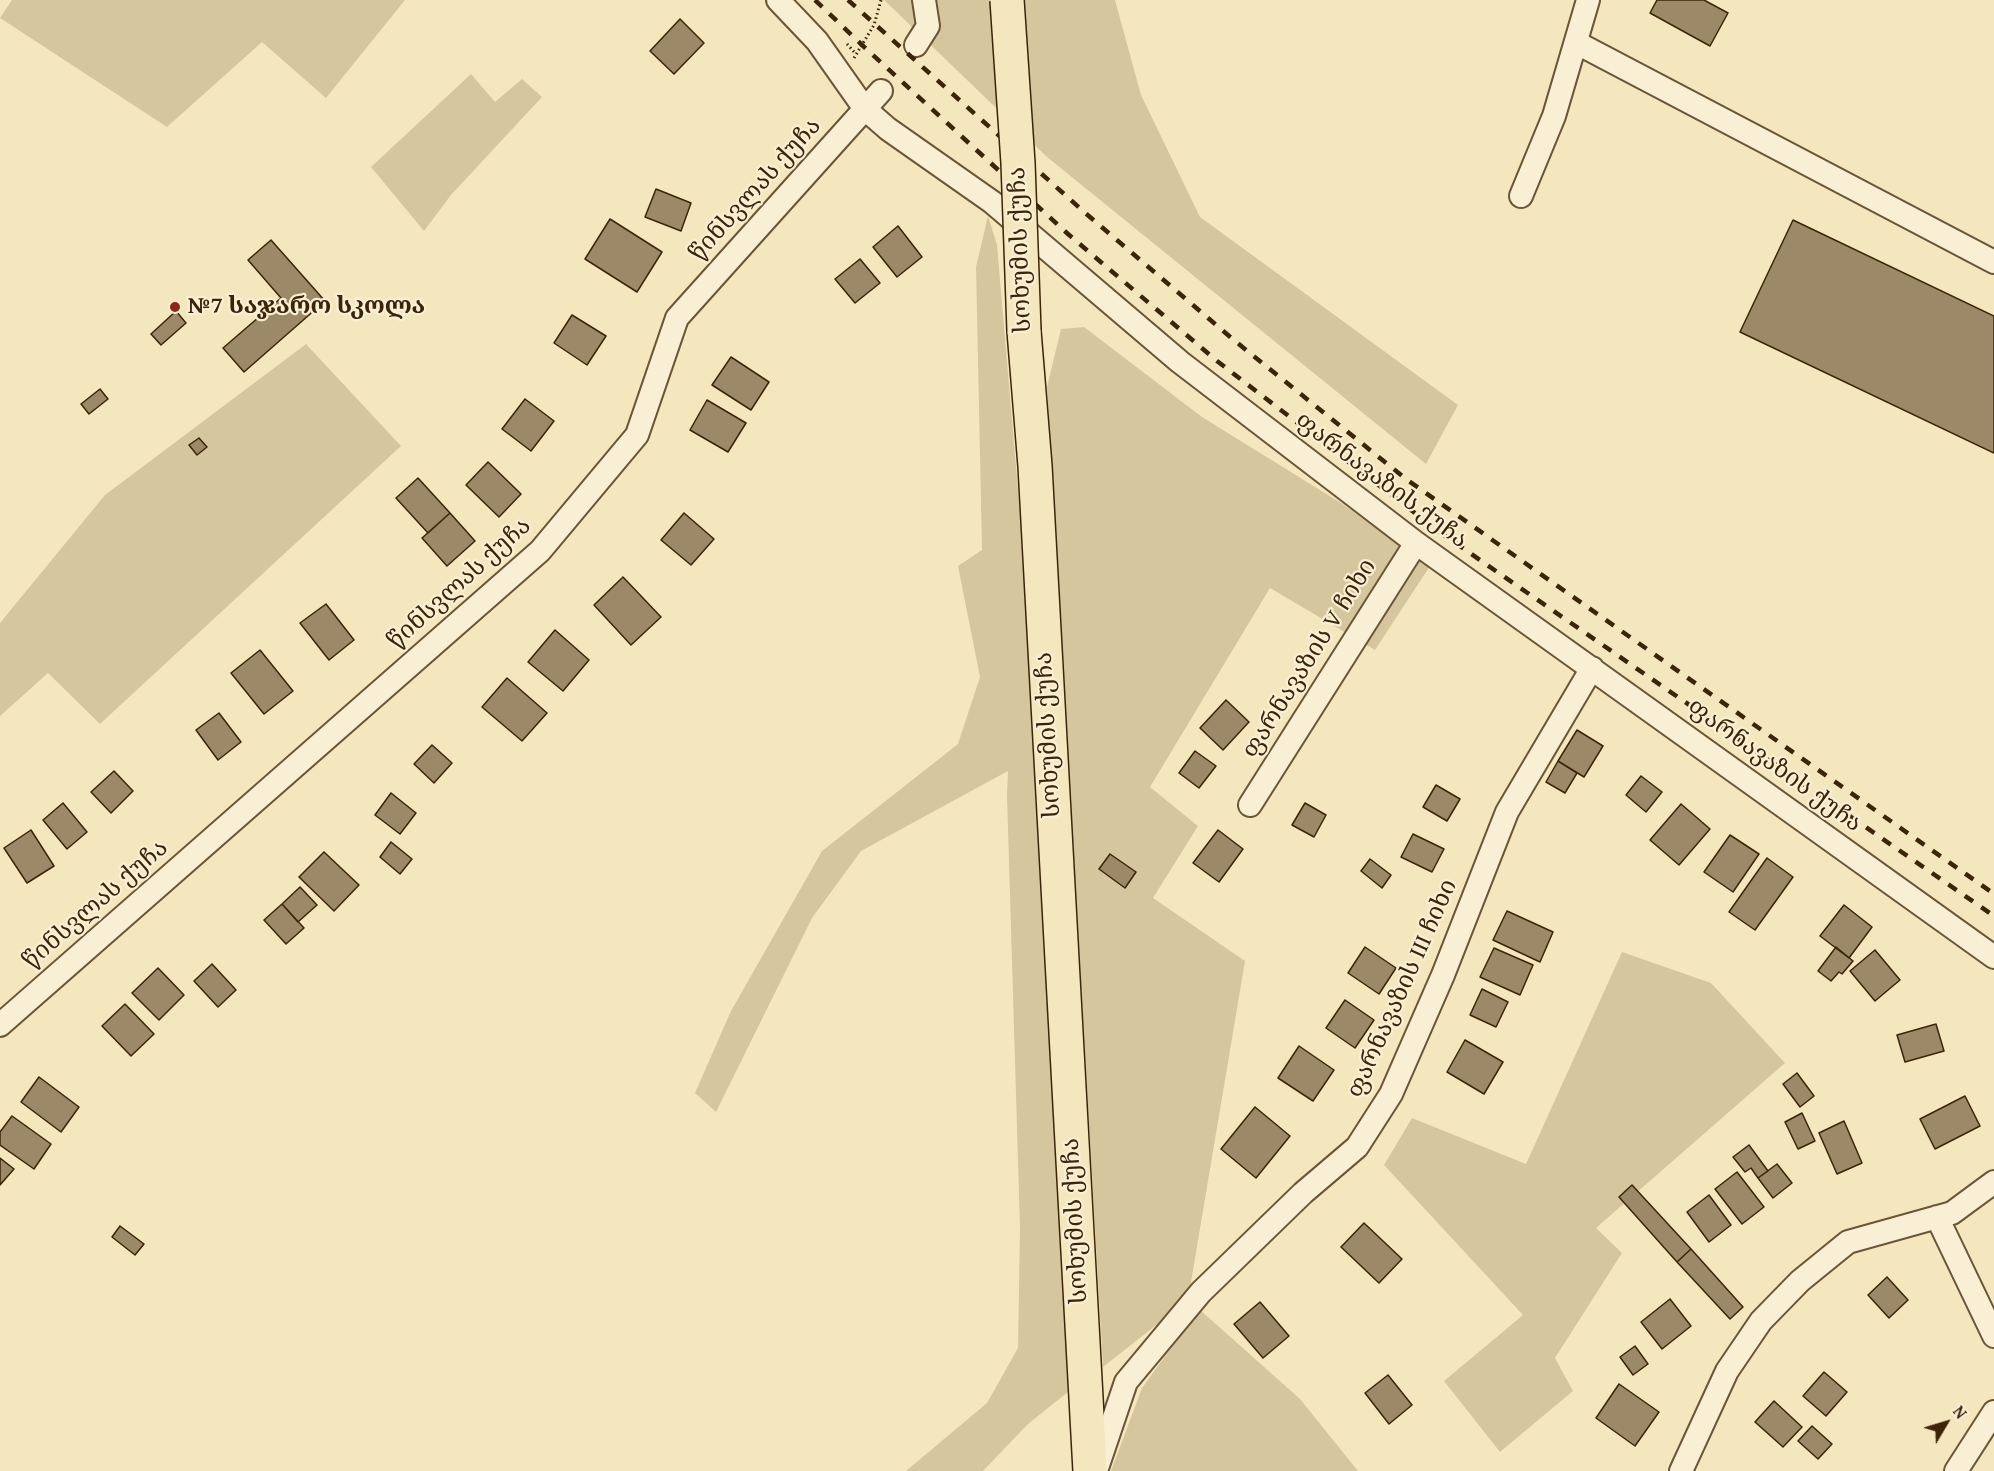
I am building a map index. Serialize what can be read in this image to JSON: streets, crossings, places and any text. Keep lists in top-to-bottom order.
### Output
{
  "streets": {
    "highway": ["სოხუმის ქუჩა"],
    "street": [
      "წინსვლას ქუჩა",
      "ფარნავაზის ქუჩა",
      "ფარნავაზის V ჩიხი",
      "ფარნავაზის III ჩიხი"
    ]
  },
  "crossings": [
    ["წინსვლას ქუჩა", "ფარნავაზის ქუჩა"],
    ["ფარნავაზის ქუჩა", "ფარნავაზის V ჩიხი"],
    ["ფარნავაზის ქუჩა", "ფარნავაზის III ჩიხი"]
  ],
  "places": ["№7 საჯარო სკოლა"],
  "north": "top right"
}
